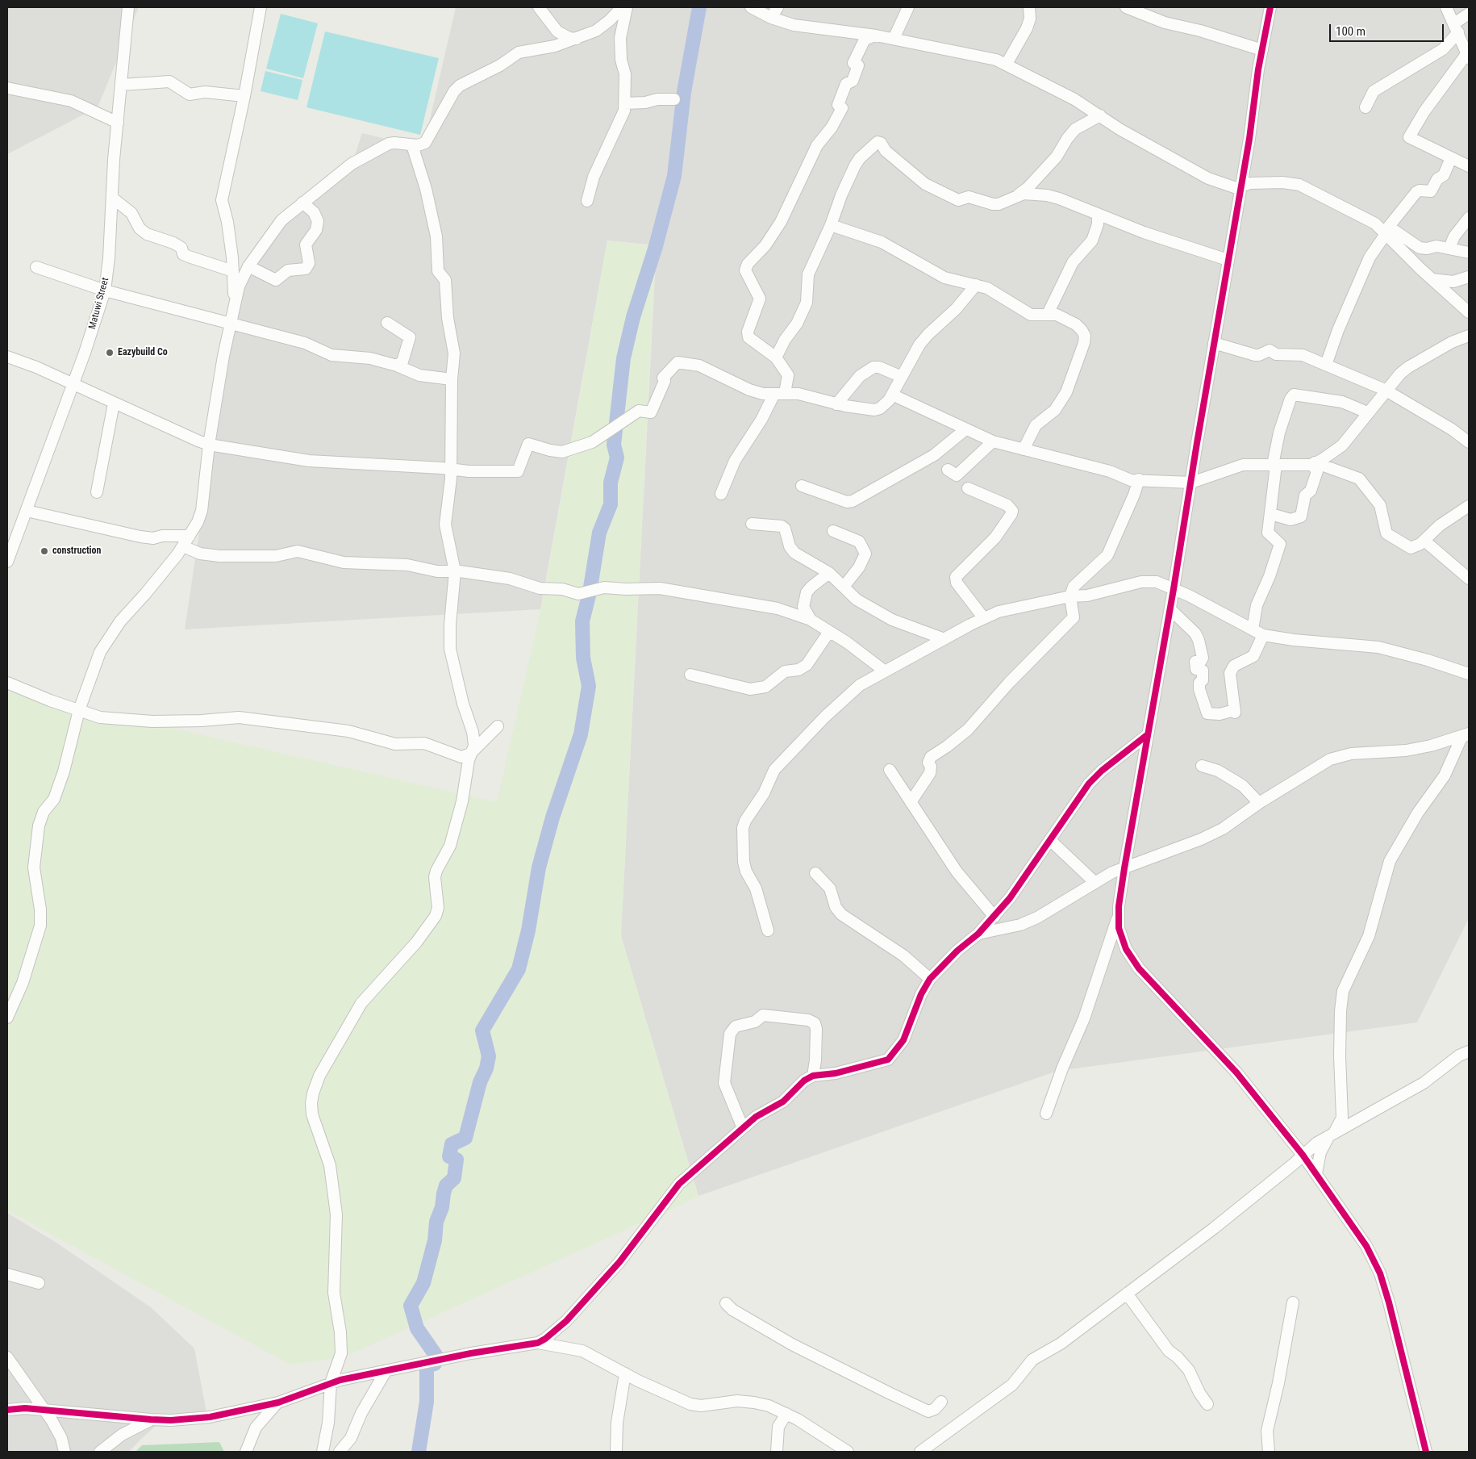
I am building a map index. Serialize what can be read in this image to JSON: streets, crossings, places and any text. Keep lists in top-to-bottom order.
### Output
{
  "streets": {
    "street": ["Matuwi Street"]
  },
  "places": ["Eazybuild Co", "construction"],
  "scale_bar": "100 m"
}
